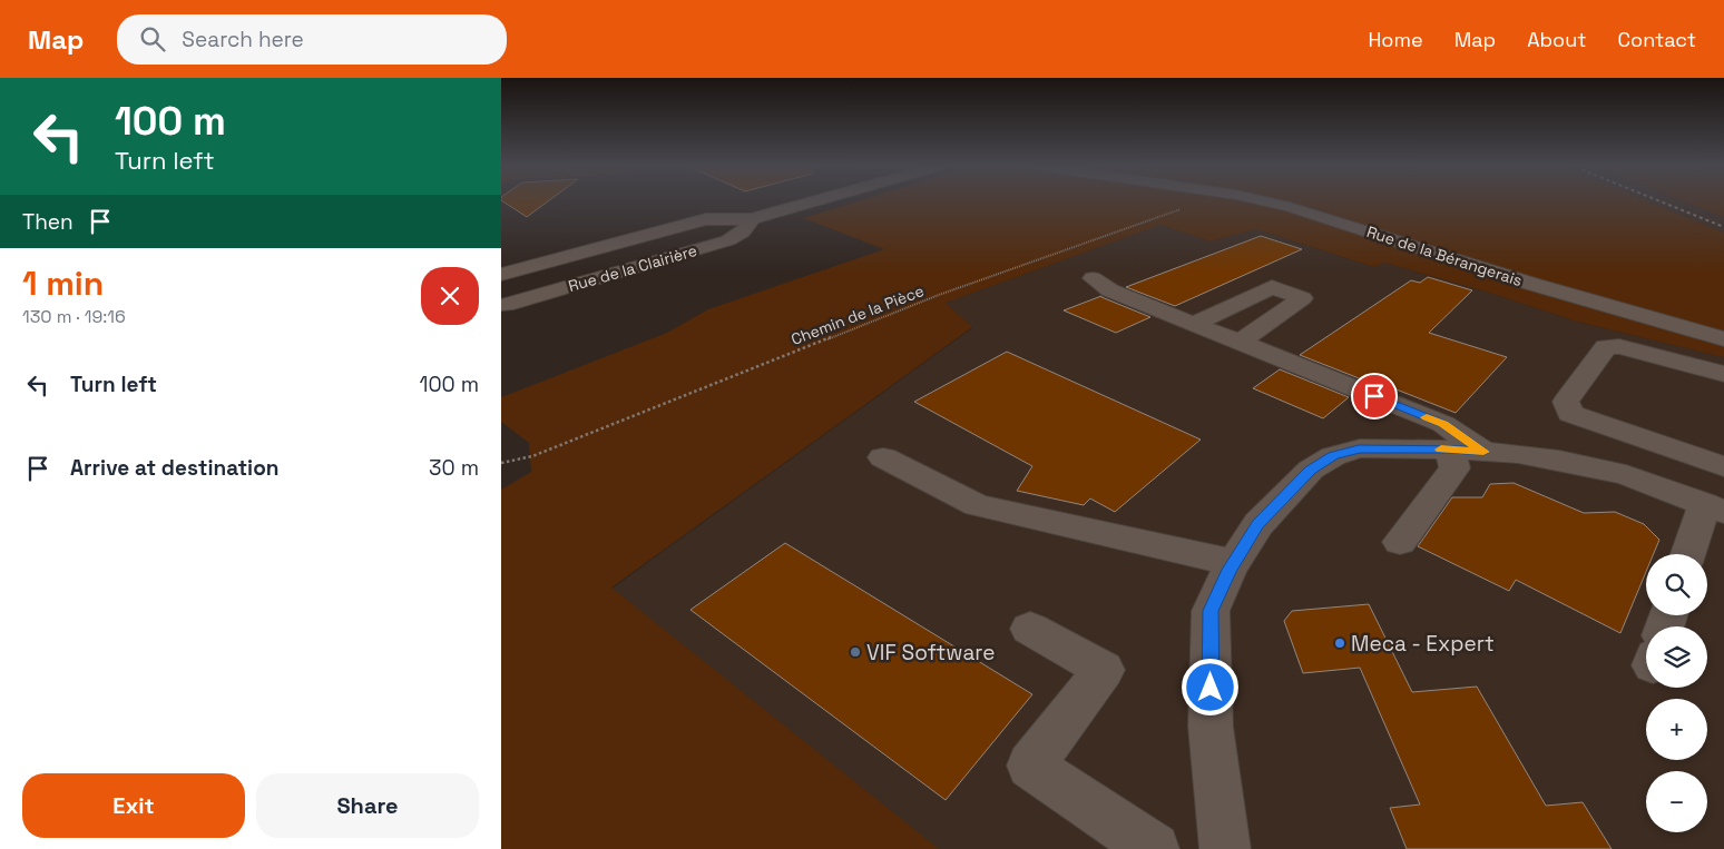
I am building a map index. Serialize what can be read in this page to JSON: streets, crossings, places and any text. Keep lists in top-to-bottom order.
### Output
{
  "streets": {
    "street": ["Rue de la Bérangerais", "Rue de la Clairière"],
    "path": ["Chemin de la Pièce"]
  },
  "places": ["Meca - Expert", "VIF Software"],
  "page": {
    "header": "Map",
    "search": "Search here",
    "nav": [
      "Home",
      "Map",
      "About",
      "Contact"
    ],
    "turn": ["100 m", "Turn left"],
    "then": "Then",
    "heading": ["1 min", "130 m · 19:16"],
    "list": [
      {
        "name": "Turn left",
        "value": "100 m"
      },
      {
        "name": "Arrive at destination",
        "value": "30 m"
      }
    ],
    "map_buttons": ["+", "−"],
    "buttons": ["Exit", "Share"]
  }
}
